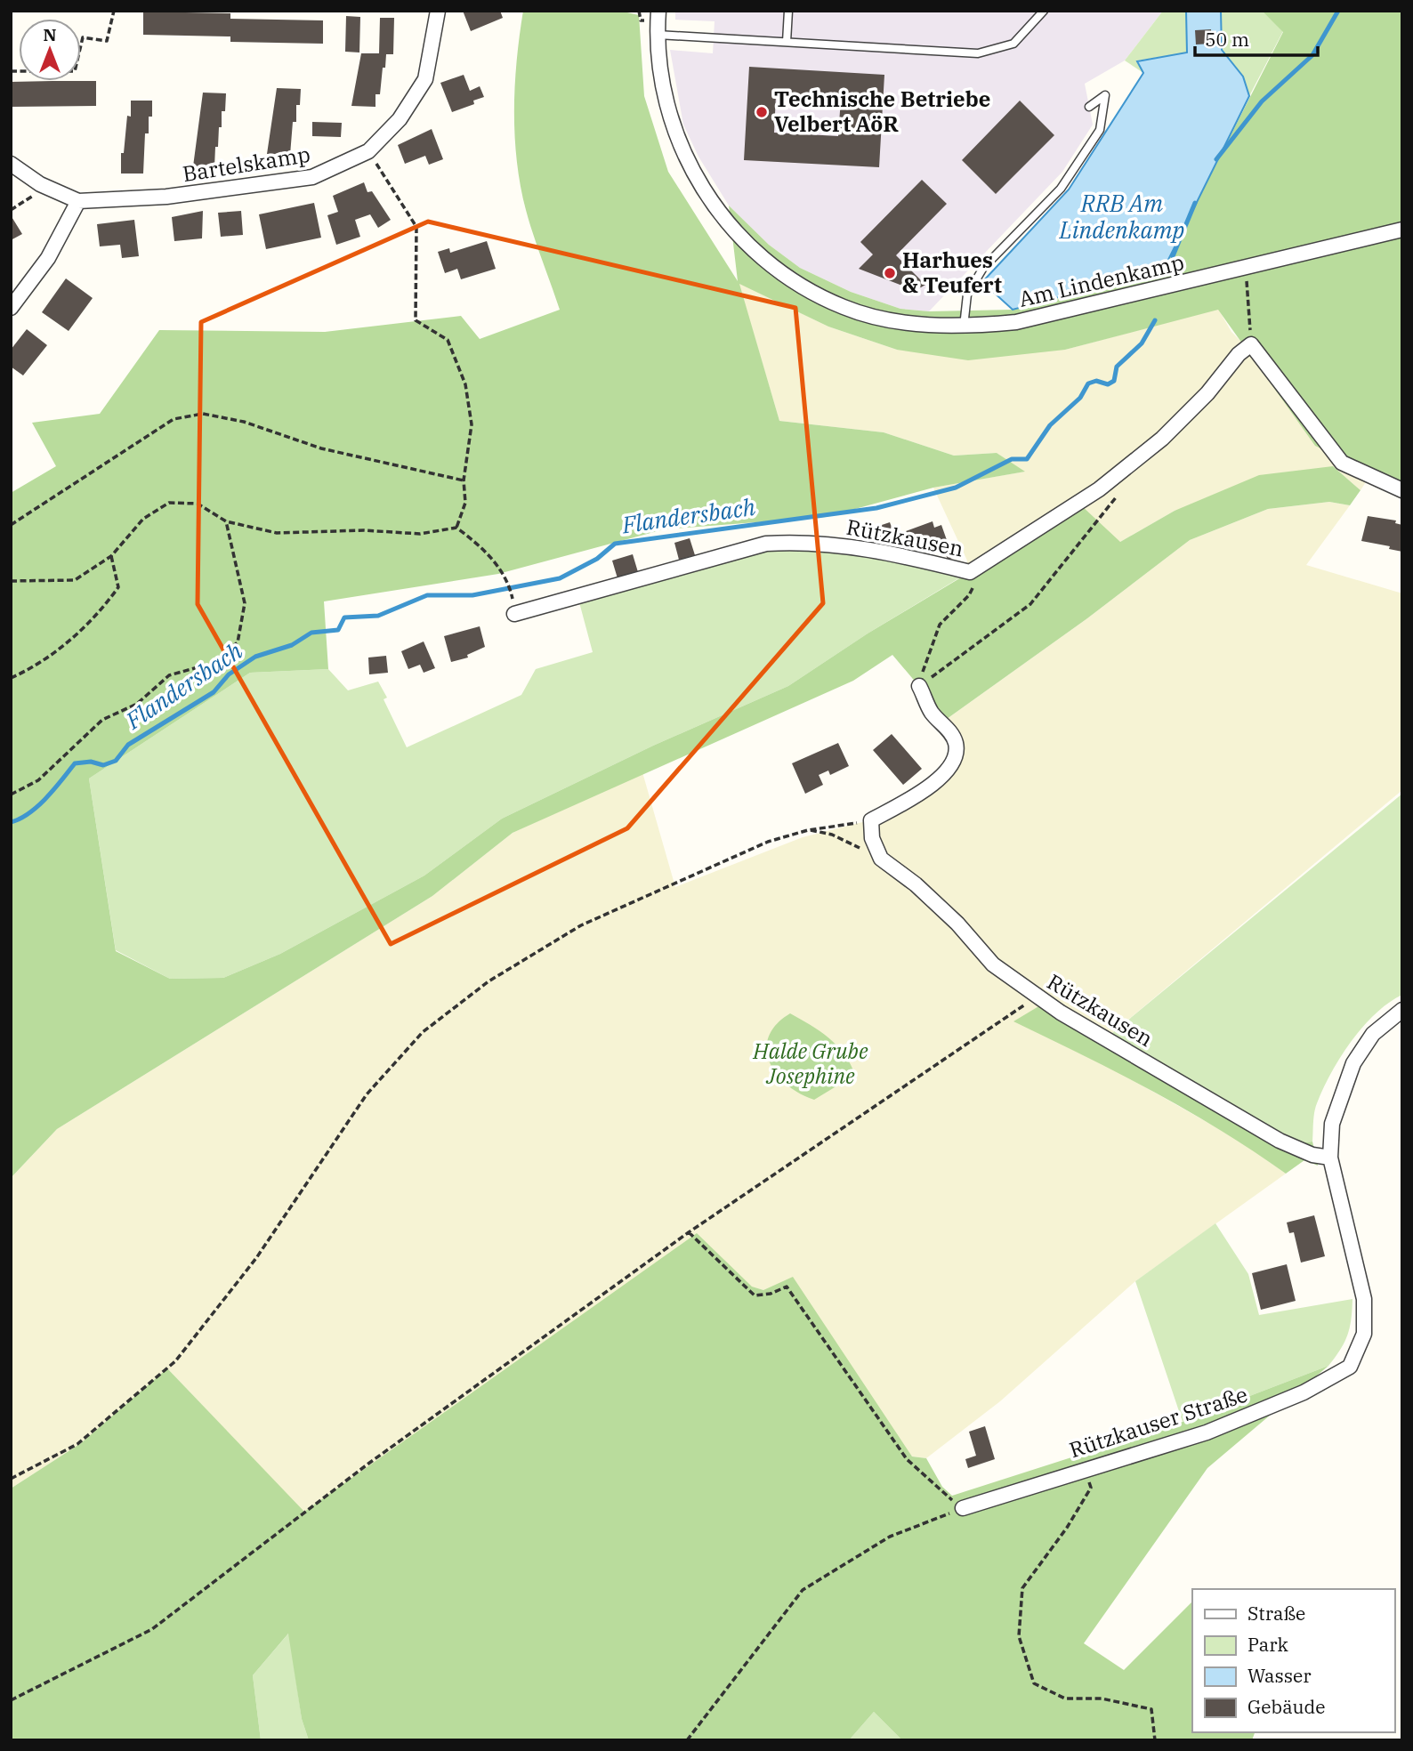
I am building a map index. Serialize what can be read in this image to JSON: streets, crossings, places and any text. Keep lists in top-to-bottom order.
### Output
{
  "streets": {
    "street": [
      "Bartelskamp",
      "Am Lindenkamp",
      "Rützkausen",
      "Rützkauser Straße"
    ]
  },
  "crossings": [
    ["Rützkausen", "Rützkauser Straße"]
  ],
  "water": ["RRB Am Lindenkamp", "Flandersbach"],
  "parks": ["Halde Grube Josephine"],
  "places": ["Technische Betriebe Velbert AöR", "Harhues & Teufert"],
  "legend": [
    "Straße",
    "Park",
    "Wasser",
    "Gebäude"
  ],
  "scale_bar": "50 m",
  "north": "top"
}
